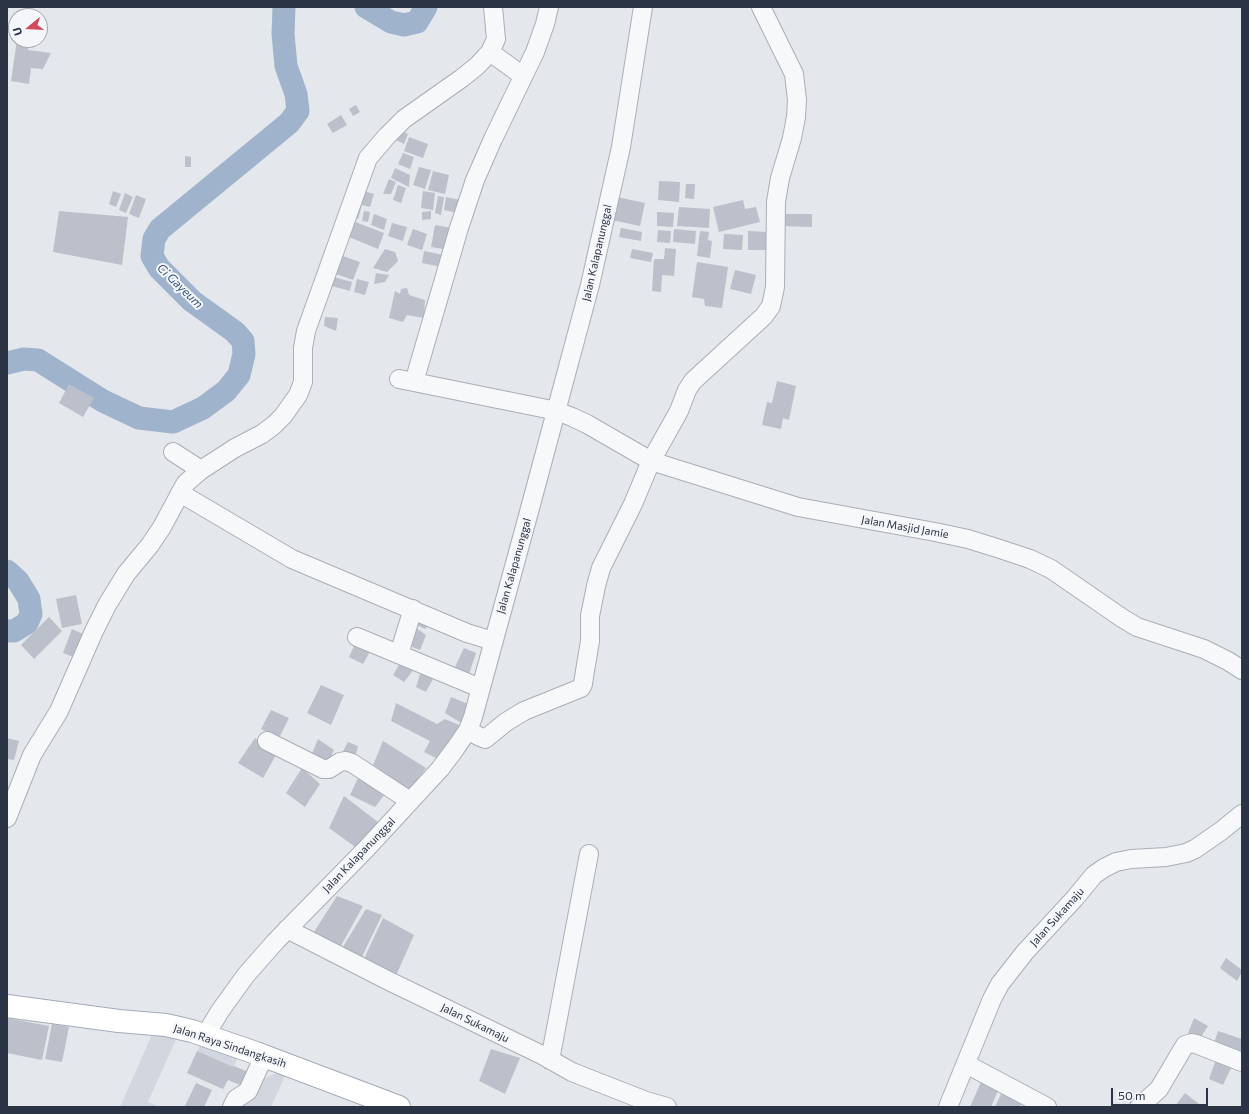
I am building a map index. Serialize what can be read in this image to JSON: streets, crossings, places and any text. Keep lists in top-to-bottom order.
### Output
{
  "streets": {
    "main road": ["Jalan Raya Sindangkasih"],
    "street": ["Jalan Kalapanunggal", "Jalan Masjid Jamie", "Jalan Sukamaju"]
  },
  "crossings": [
    ["Jalan Kalapanunggal", "Jalan Masjid Jamie"],
    ["Jalan Kalapanunggal", "Jalan Sukamaju"],
    ["Jalan Kalapanunggal", "Jalan Raya Sindangkasih"]
  ],
  "water": ["Ci Gayeum"],
  "scale_bar": "50 m",
  "north": "left"
}
